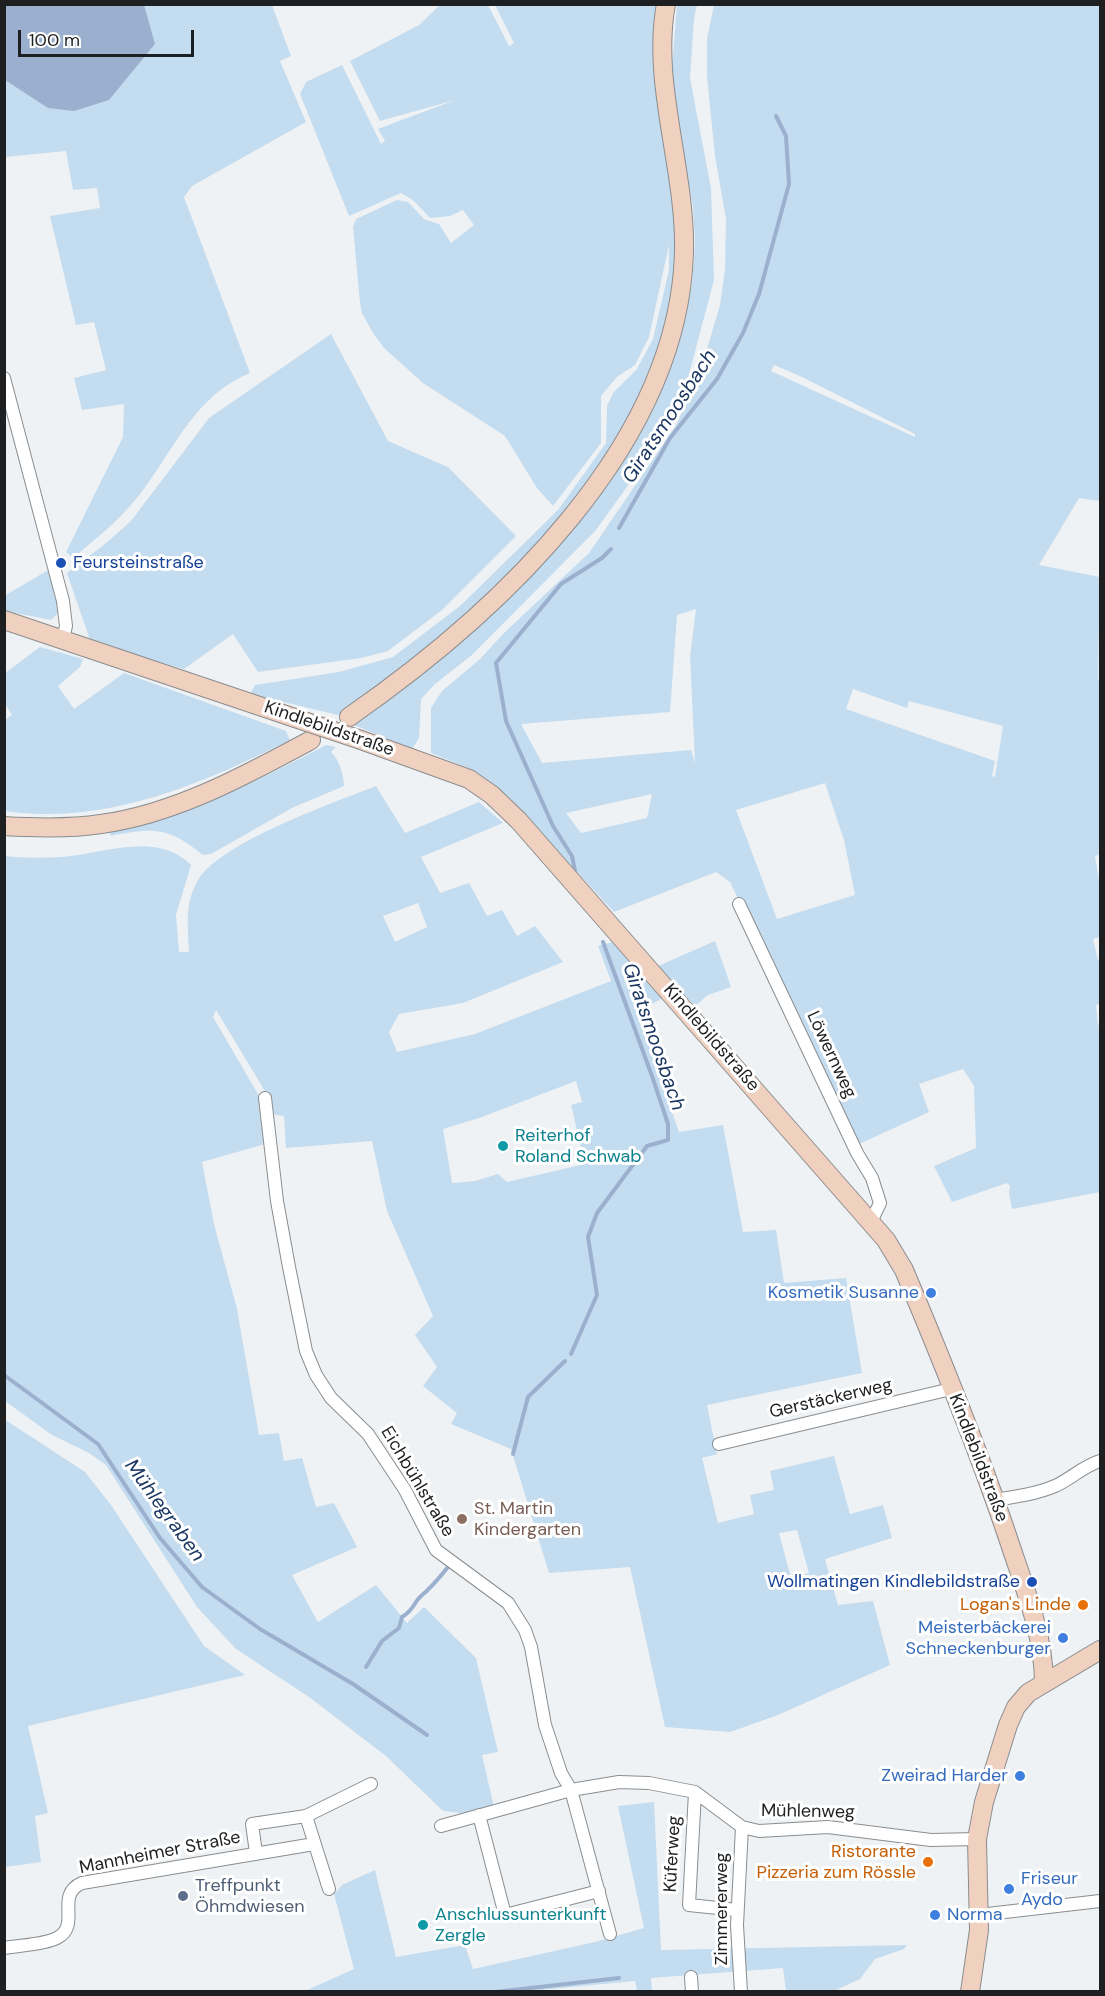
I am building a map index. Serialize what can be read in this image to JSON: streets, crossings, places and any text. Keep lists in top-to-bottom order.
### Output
{
  "streets": {
    "main road": ["Kindlebildstraße"],
    "street": [
      "Löwernweg",
      "Gerstäckerweg",
      "Eichbühlstraße",
      "Mühlenweg",
      "Mannheimer Straße",
      "Küferweg",
      "Zimmererweg"
    ]
  },
  "crossings": [
    ["Kindlebildstraße", "Löwernweg"],
    ["Kindlebildstraße", "Gerstäckerweg"],
    ["Eichbühlstraße", "Mühlenweg"],
    ["Mühlenweg", "Küferweg"],
    ["Mühlenweg", "Zimmererweg"],
    ["Küferweg", "Zimmererweg"]
  ],
  "water": ["Giratsmoosbach", "Mühlegraben"],
  "places": [
    "Feursteinstraße",
    "Reiterhof Roland Schwab",
    "Kosmetik Susanne",
    "St. Martin Kindergarten",
    "Wollmatingen Kindlebildstraße",
    "Logan's Linde",
    "Meisterbäckerei Schneckenburger",
    "Zweirad Harder",
    "Ristorante Pizzeria zum Rössle",
    "Friseur Aydo",
    "Treffpunkt Öhmdwiesen",
    "Norma",
    "Anschlussunterkunft Zergle"
  ],
  "scale_bar": "100 m"
}
